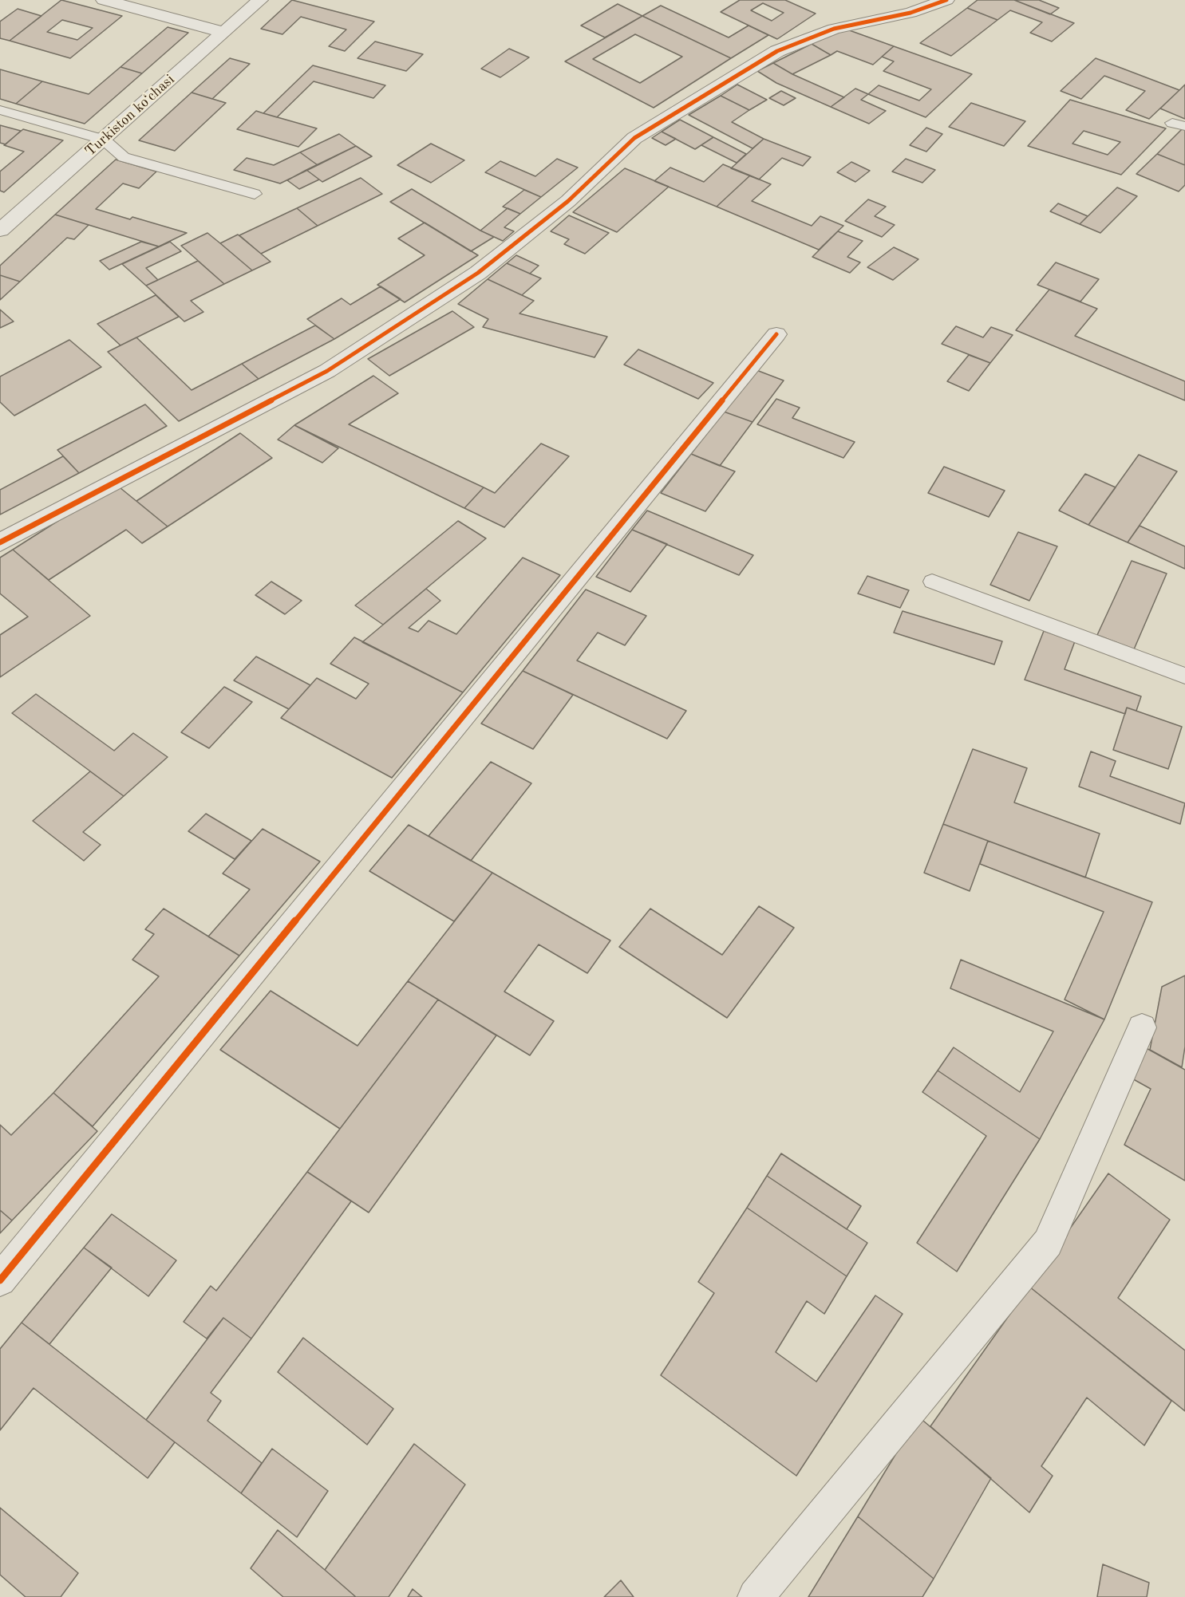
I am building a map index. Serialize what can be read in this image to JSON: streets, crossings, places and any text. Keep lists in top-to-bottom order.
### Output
{
  "streets": {
    "street": ["Turkiston koʻchasi"]
  }
}
